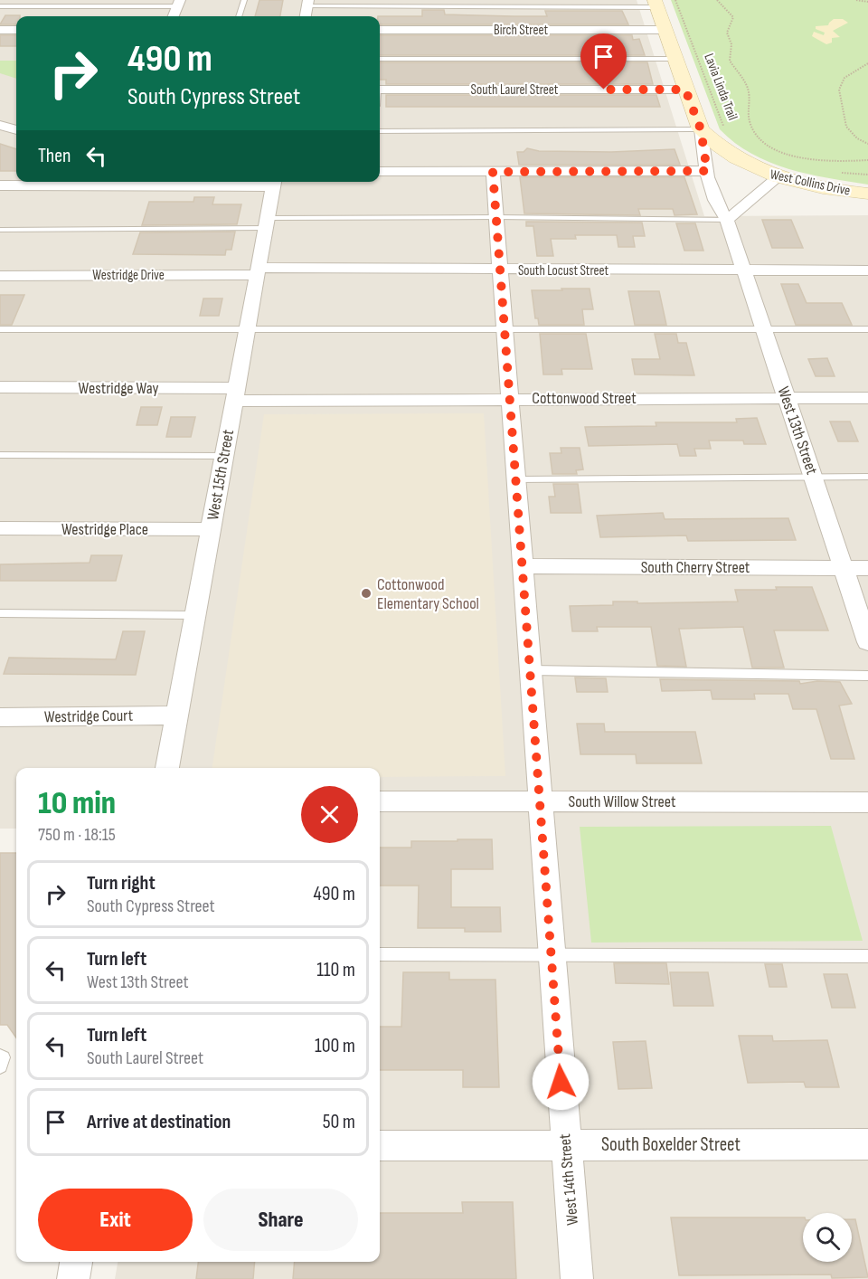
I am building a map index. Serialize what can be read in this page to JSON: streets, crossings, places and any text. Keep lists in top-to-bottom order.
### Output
{
  "streets": {
    "main road": ["West Collins Drive", "West 13th Street"],
    "street": [
      "Birch Street",
      "South Laurel Street",
      "South Locust Street",
      "Westridge Drive",
      "Westridge Way",
      "Cottonwood Street",
      "West 15th Street",
      "Westridge Place",
      "South Cherry Street",
      "Westridge Court",
      "South Willow Street",
      "South Boxelder Street",
      "West 14th Street"
    ],
    "path": ["Lavia Linda Trail"]
  },
  "crossings": [
    ["Birch Street", "West 13th Street"],
    ["South Laurel Street", "West 13th Street"],
    ["West Collins Drive", "West 13th Street"],
    ["South Locust Street", "Westridge Drive"],
    ["South Locust Street", "West 13th Street"],
    ["South Locust Street", "West 15th Street"],
    ["South Locust Street", "West 14th Street"],
    ["Westridge Drive", "West 15th Street"],
    ["Westridge Way", "Cottonwood Street"],
    ["Westridge Way", "West 15th Street"],
    ["Cottonwood Street", "West 13th Street"],
    ["Cottonwood Street", "West 15th Street"],
    ["Cottonwood Street", "West 14th Street"],
    ["West 13th Street", "South Cherry Street"],
    ["West 15th Street", "Westridge Place"],
    ["West 15th Street", "Westridge Court"],
    ["South Cherry Street", "West 14th Street"],
    ["South Willow Street", "West 14th Street"],
    ["South Boxelder Street", "West 14th Street"]
  ],
  "places": ["Cottonwood Elementary School"],
  "page": {
    "turn": ["490 m", "South Cypress Street"],
    "then": "Then",
    "heading": ["10 min", "750 m · 18:15"],
    "list": [
      {
        "name": "Turn right",
        "note": "South Cypress Street",
        "value": "490 m"
      },
      {
        "name": "Turn left",
        "note": "West 13th Street",
        "value": "110 m"
      },
      {
        "name": "Turn left",
        "note": "South Laurel Street",
        "value": "100 m"
      },
      {
        "name": "Arrive at destination",
        "value": "50 m"
      }
    ],
    "buttons": ["Exit", "Share"]
  }
}
